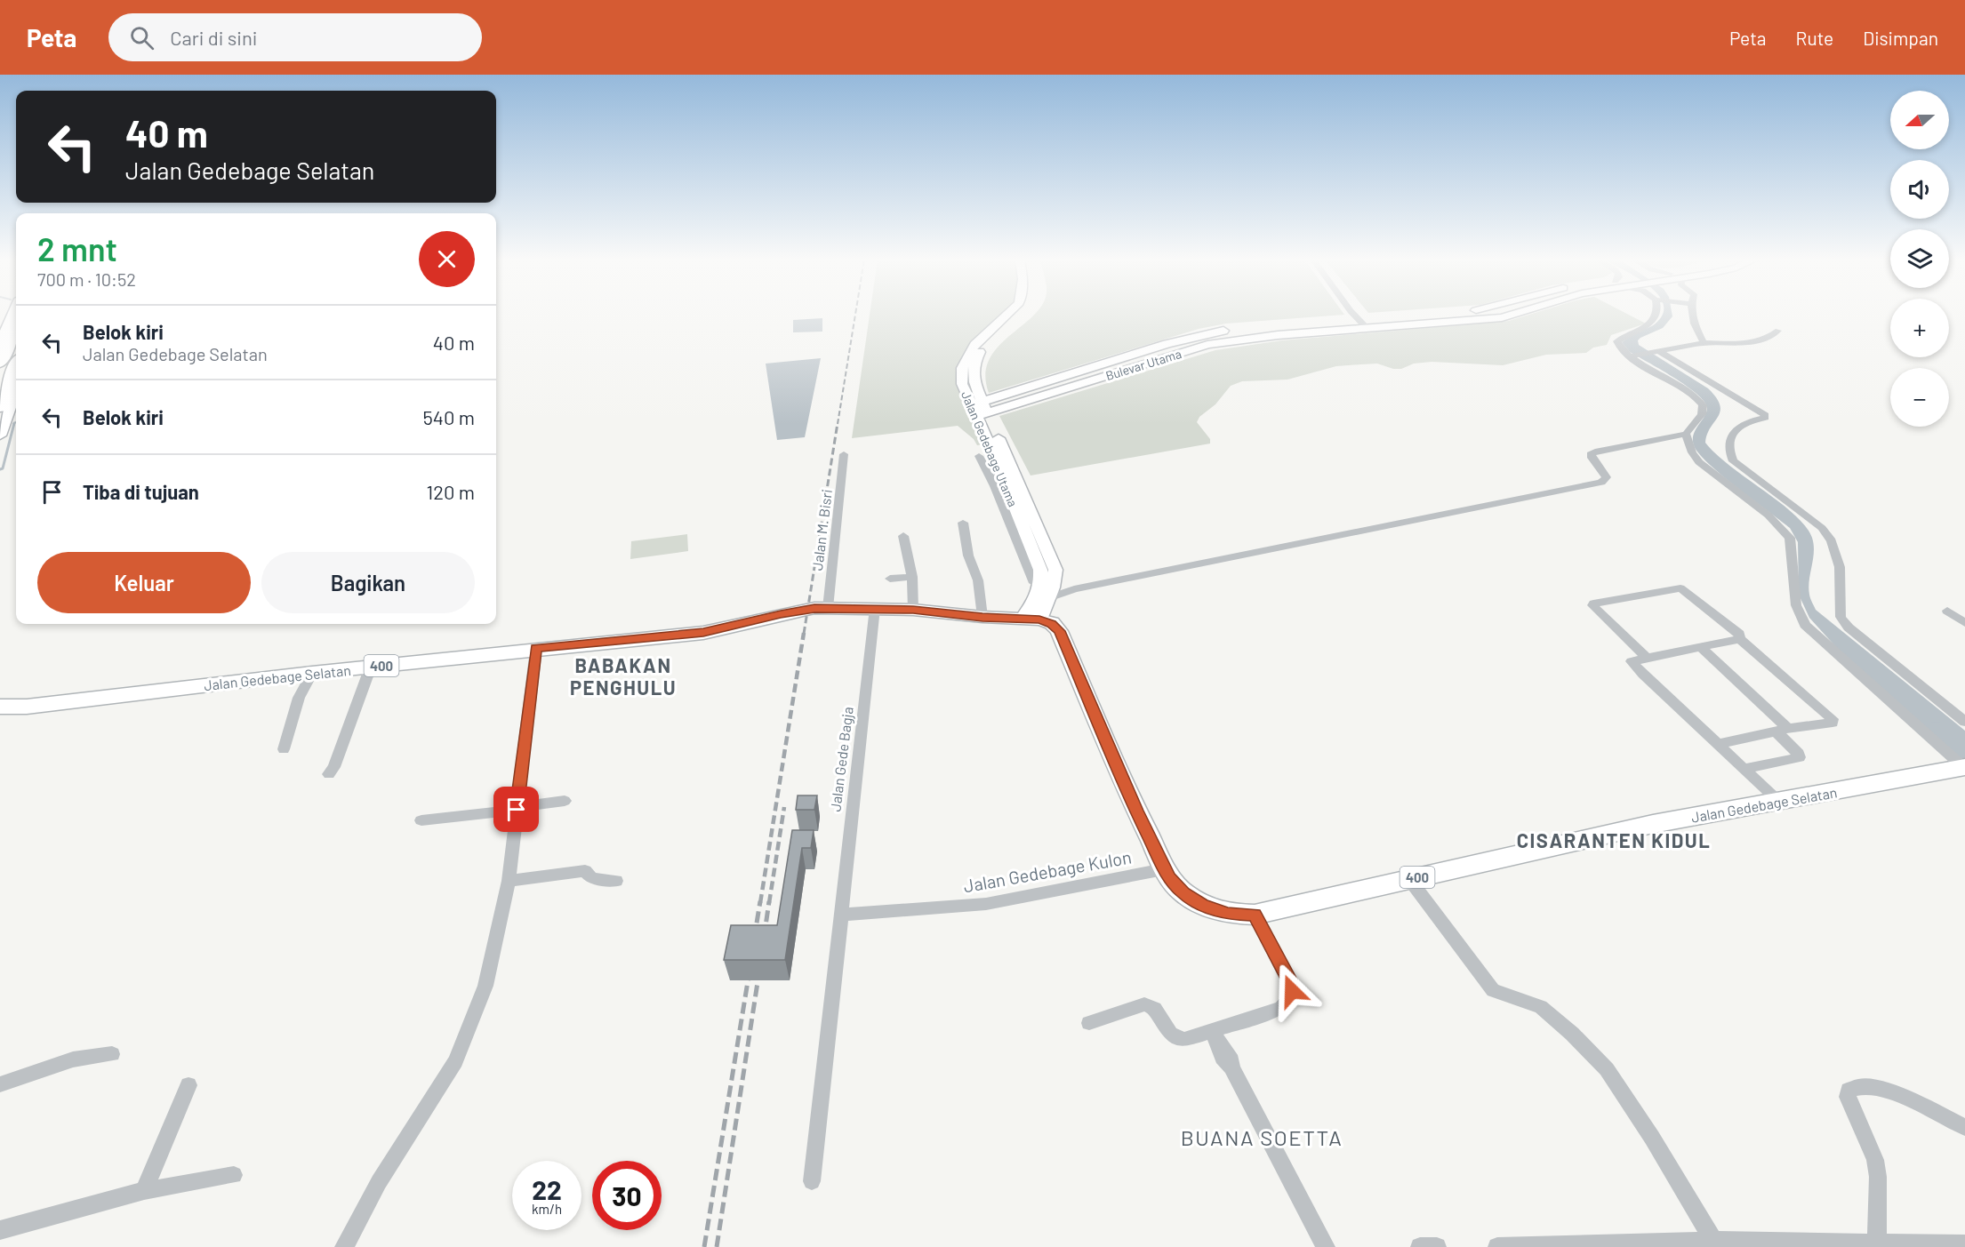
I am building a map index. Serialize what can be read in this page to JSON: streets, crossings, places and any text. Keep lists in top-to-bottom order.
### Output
{
  "streets": {
    "main road": [
      "Bulevar Utama",
      "Jalan Gedebage Utama",
      "400",
      "Jalan Gedebage Selatan"
    ],
    "street": ["Jalan M. Bisri", "Jalan Gede Bagja", "Jalan Gedebage Kulon"]
  },
  "crossings": [
    ["Bulevar Utama", "Jalan Gedebage Utama"],
    ["Jalan Gedebage Utama", "Jalan Gedebage Selatan"],
    ["Jalan M. Bisri", "Jalan Gedebage Selatan"],
    ["Jalan Gedebage Selatan", "Jalan Gede Bagja"],
    ["Jalan Gedebage Selatan", "Jalan Gedebage Kulon"],
    ["Jalan Gede Bagja", "Jalan Gedebage Kulon"]
  ],
  "districts": ["BABAKAN PENGHULU", "CISARANTEN KIDUL", "BUANA SOETTA"],
  "north": "left",
  "page": {
    "header": "Peta",
    "search": "Cari di sini",
    "nav": ["Peta", "Rute", "Disimpan"],
    "map_buttons": ["+", "−"],
    "turn": ["40 m", "Jalan Gedebage Selatan"],
    "heading": ["2 mnt", "700 m · 10:52"],
    "list": [
      {
        "name": "Belok kiri",
        "note": "Jalan Gedebage Selatan",
        "value": "40 m"
      },
      {
        "name": "Belok kiri",
        "value": "540 m"
      },
      {
        "name": "Tiba di tujuan",
        "value": "120 m"
      }
    ],
    "buttons": ["Keluar", "Bagikan"],
    "speed": "22 km/h",
    "limit": "30"
  }
}
